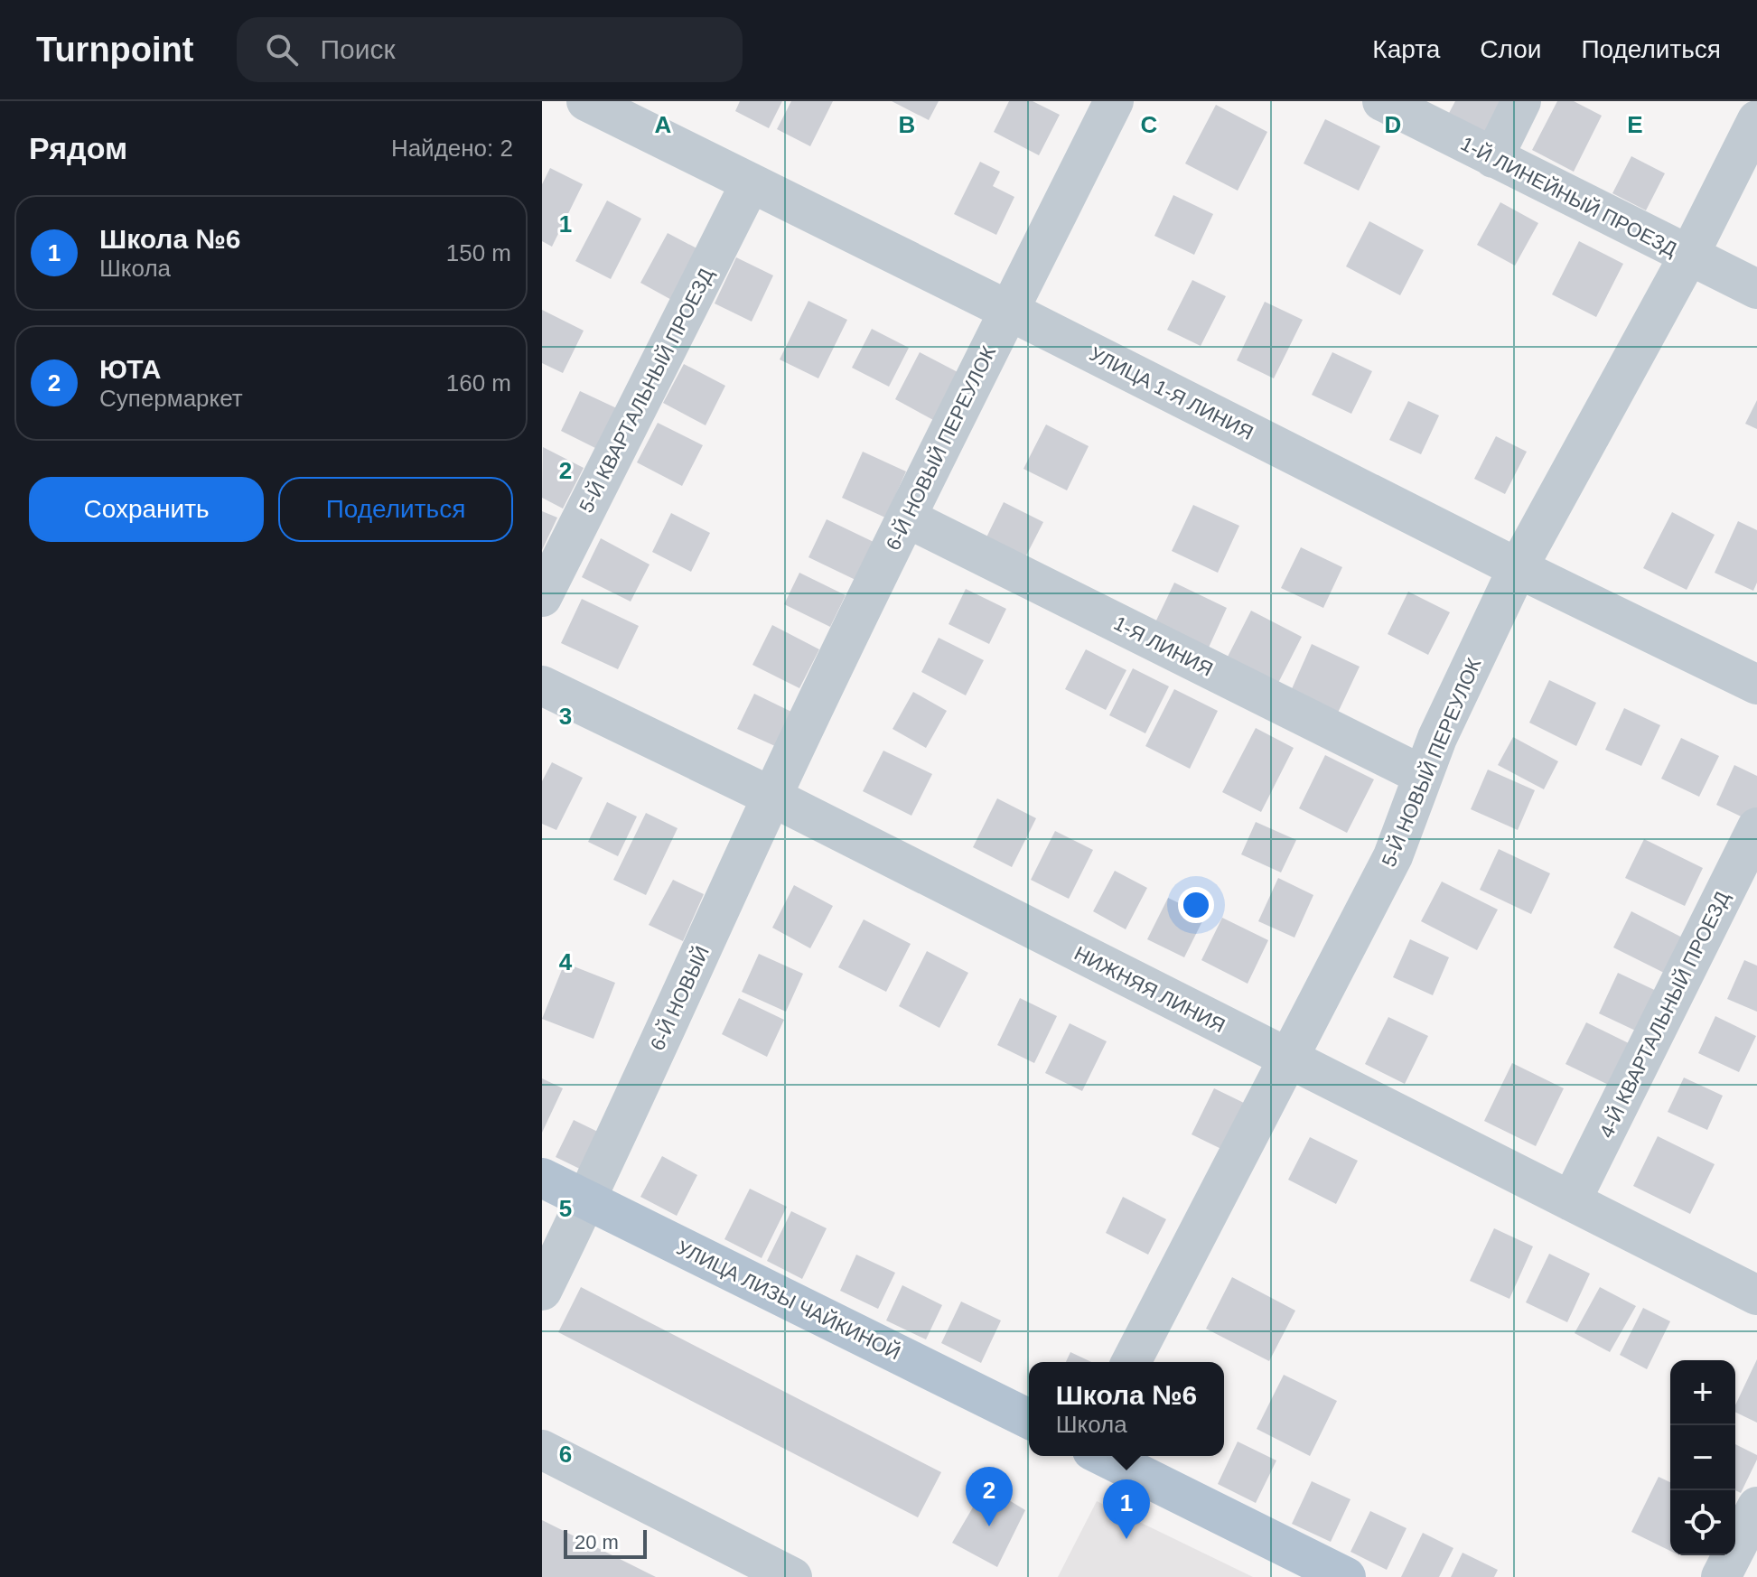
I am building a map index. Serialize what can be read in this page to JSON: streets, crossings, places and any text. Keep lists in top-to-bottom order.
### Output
{
  "streets": {
    "main road": ["УЛИЦА ЛИЗЫ ЧАЙКИНОЙ"],
    "street": [
      "1-Й ЛИНЕЙНЫЙ ПРОЕЗД",
      "5-Й КВАРТАЛЬНЫЙ ПРОЕЗД",
      "УЛИЦА 1-Я ЛИНИЯ",
      "6-Й НОВЫЙ ПЕРЕУЛОК",
      "1-Я ЛИНИЯ",
      "5-Й НОВЫЙ ПЕРЕУЛОК",
      "НИЖНЯЯ ЛИНИЯ",
      "6-Й НОВЫЙ",
      "4-Й КВАРТАЛЬНЫЙ ПРОЕЗД"
    ]
  },
  "crossings": [
    ["1-Й ЛИНЕЙНЫЙ ПРОЕЗД", "5-Й НОВЫЙ ПЕРЕУЛОК"],
    ["5-Й КВАРТАЛЬНЫЙ ПРОЕЗД", "УЛИЦА 1-Я ЛИНИЯ"],
    ["УЛИЦА 1-Я ЛИНИЯ", "6-Й НОВЫЙ ПЕРЕУЛОК"],
    ["УЛИЦА 1-Я ЛИНИЯ", "5-Й НОВЫЙ ПЕРЕУЛОК"],
    ["6-Й НОВЫЙ ПЕРЕУЛОК", "1-Я ЛИНИЯ"],
    ["6-Й НОВЫЙ ПЕРЕУЛОК", "НИЖНЯЯ ЛИНИЯ"],
    ["6-Й НОВЫЙ ПЕРЕУЛОК", "6-Й НОВЫЙ"],
    ["1-Я ЛИНИЯ", "5-Й НОВЫЙ ПЕРЕУЛОК"],
    ["5-Й НОВЫЙ ПЕРЕУЛОК", "НИЖНЯЯ ЛИНИЯ"],
    ["НИЖНЯЯ ЛИНИЯ", "6-Й НОВЫЙ"],
    ["НИЖНЯЯ ЛИНИЯ", "4-Й КВАРТАЛЬНЫЙ ПРОЕЗД"],
    ["6-Й НОВЫЙ", "УЛИЦА ЛИЗЫ ЧАЙКИНОЙ"]
  ],
  "scale_bar": "20 m",
  "page": {
    "header": "Turnpoint",
    "search": "Поиск",
    "nav": ["Карта", "Слои", "Поделиться"],
    "heading": ["Рядом", "Найдено: 2"],
    "list": [
      {
        "mark": "1",
        "name": "Школа №6",
        "note": "Школа",
        "value": "150 m"
      },
      {
        "mark": "2",
        "name": "ЮТА",
        "note": "Супермаркет",
        "value": "160 m"
      }
    ],
    "buttons": ["Сохранить", "Поделиться"],
    "map_buttons": ["+", "−"],
    "popup": ["Школа №6", "Школа"],
    "pins": ["2", "1"],
    "scale": "20 m"
  },
  "grid": {
    "columns": [
      "A",
      "B",
      "C",
      "D",
      "E"
    ],
    "rows": [
      "1",
      "2",
      "3",
      "4",
      "5",
      "6"
    ]
  }
}
